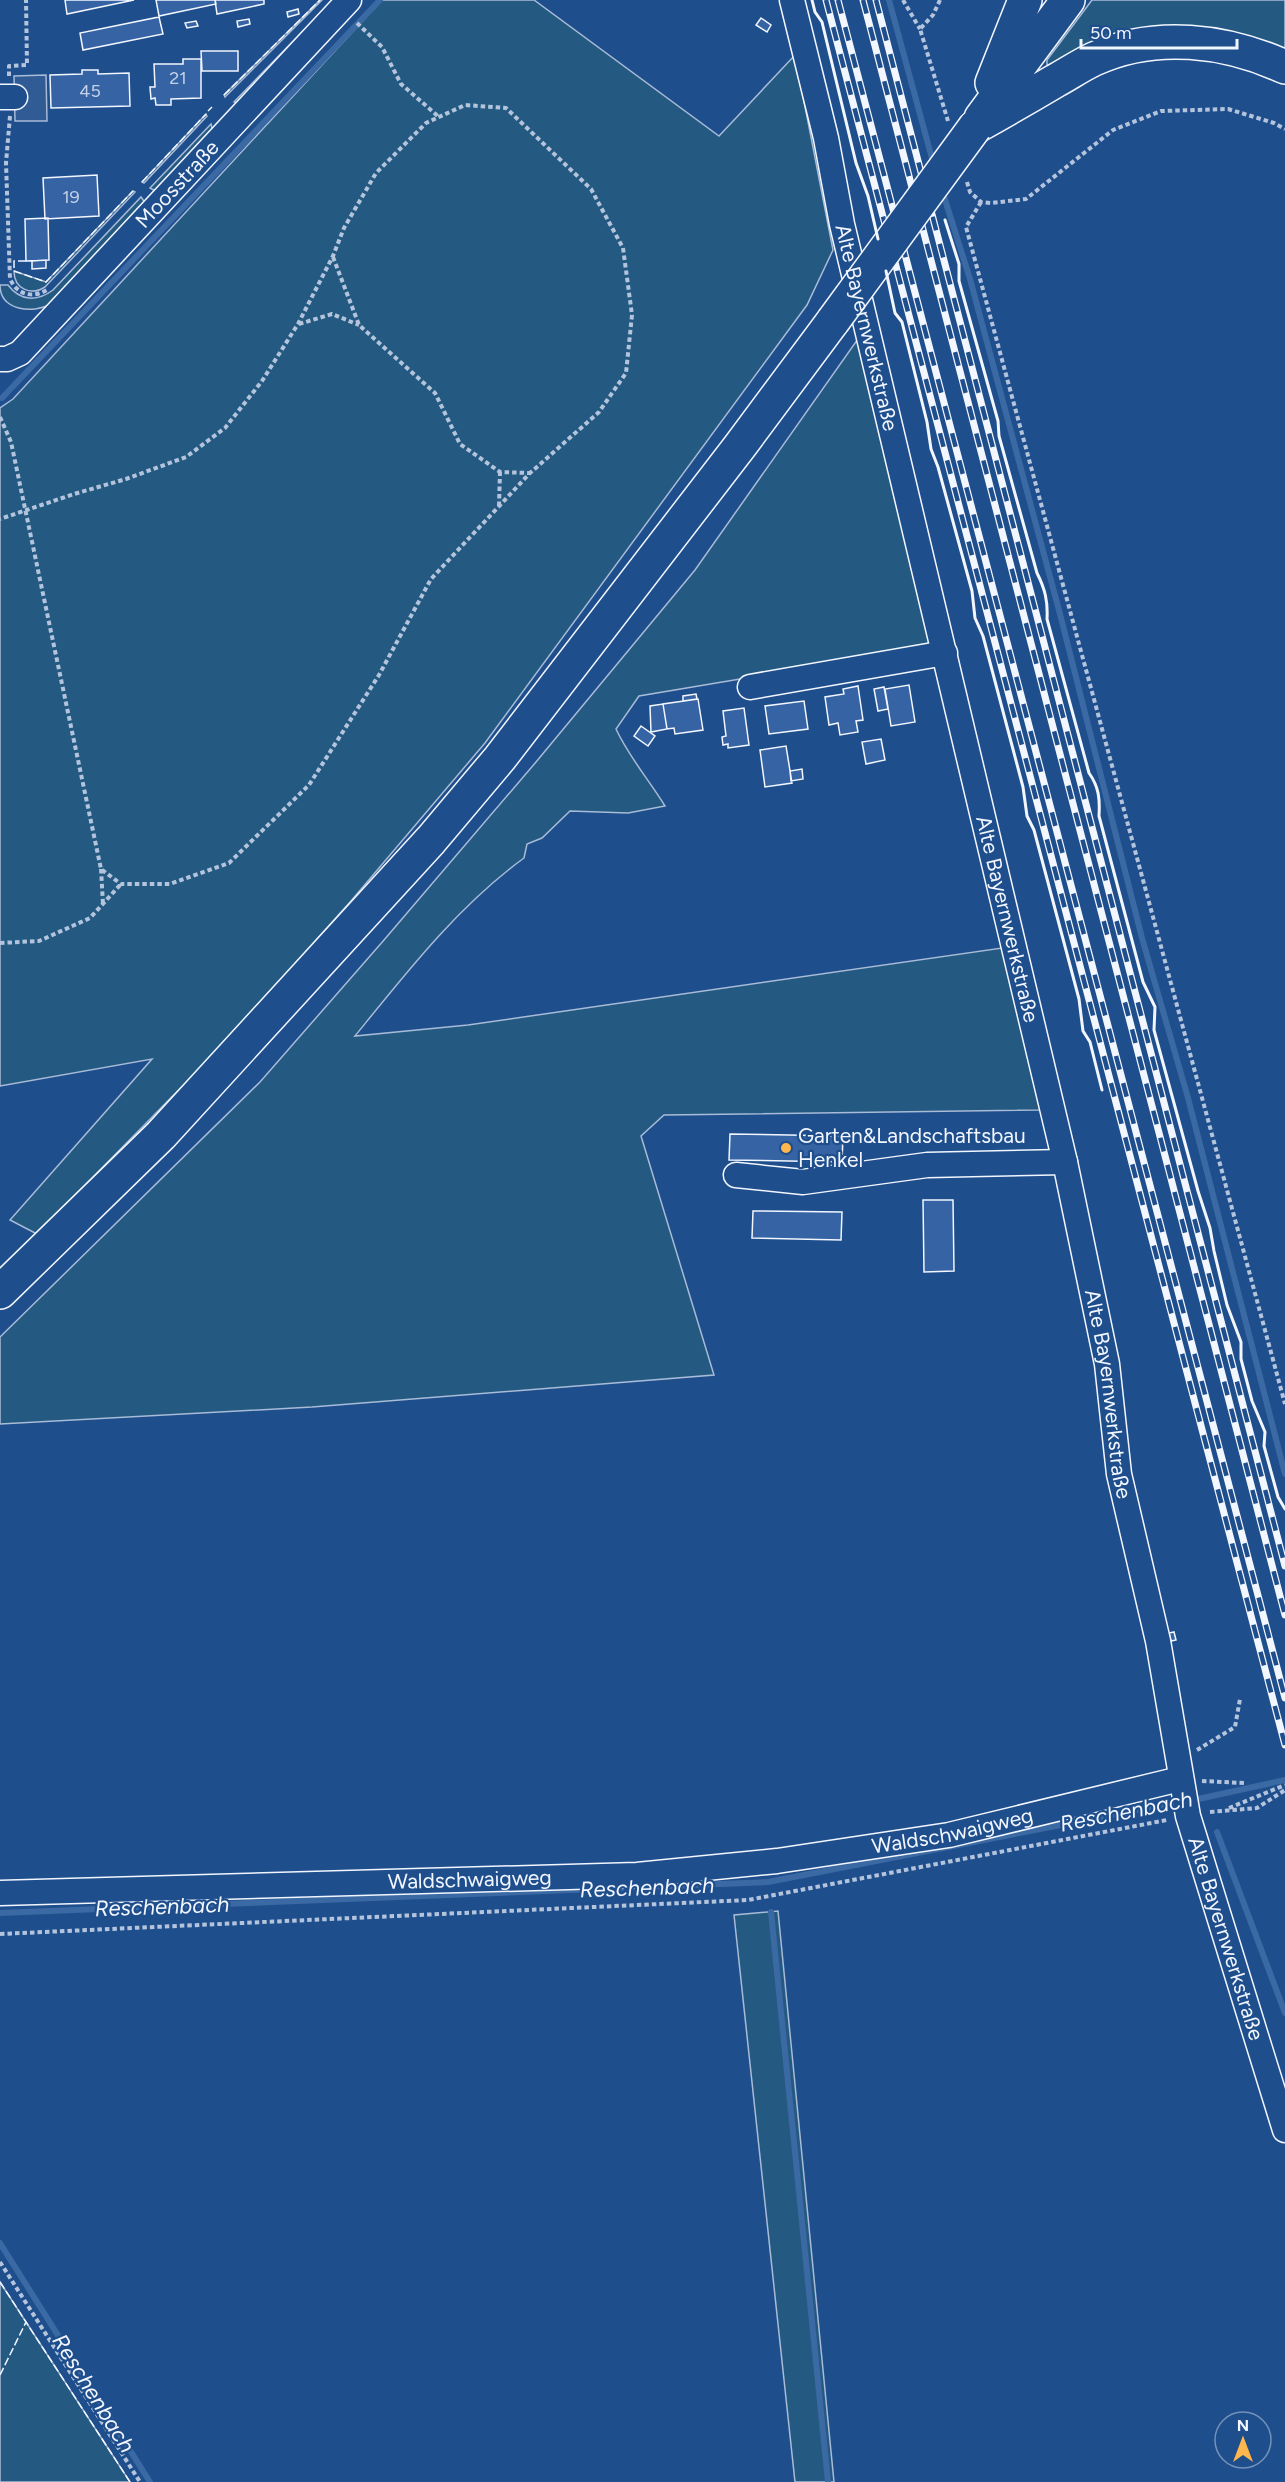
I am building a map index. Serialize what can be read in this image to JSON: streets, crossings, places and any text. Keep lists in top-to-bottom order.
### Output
{
  "streets": {
    "street": ["Moosstraße", "Alte Bayernwerkstraße", "Waldschwaigweg"]
  },
  "crossings": [
    ["Alte Bayernwerkstraße", "Waldschwaigweg"]
  ],
  "water": ["Reschenbach"],
  "places": ["Garten&Landschaftsbau Henkel"],
  "house_numbers": ["21", "45", "19"],
  "scale_bar": "50 m",
  "north": "top"
}
